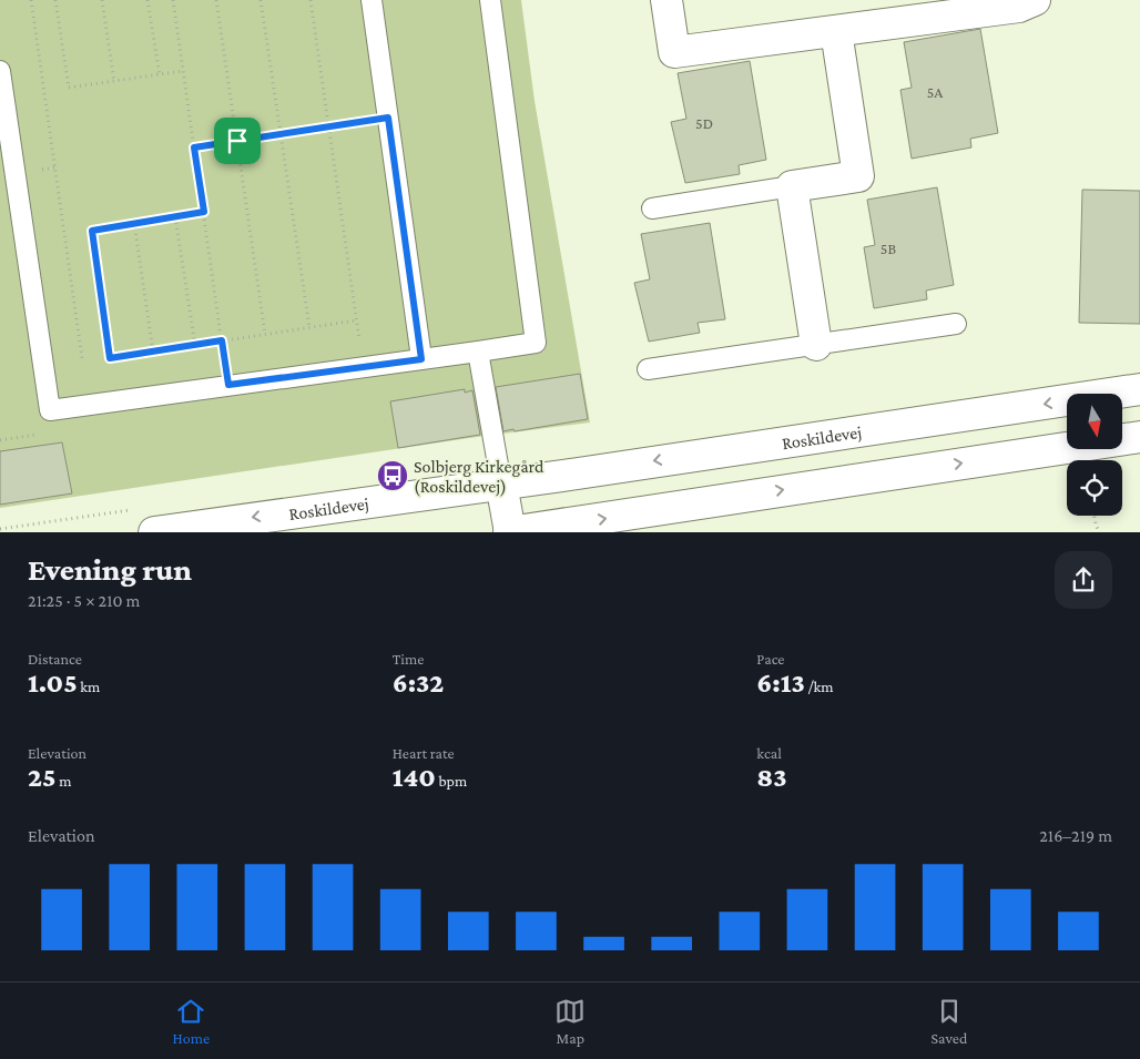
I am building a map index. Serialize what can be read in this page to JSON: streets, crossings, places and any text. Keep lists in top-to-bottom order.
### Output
{
  "streets": {
    "street": ["Roskildevej"]
  },
  "places": {
    "bus stop": ["Solbjerg Kirkegård (Roskildevej)"]
  },
  "house_numbers": ["5A", "5D", "5B"],
  "north": "bottom",
  "page": {
    "heading": ["Evening run", "21:25 · 5 × 210 m"],
    "stats": [
      ["Distance", "1.05 km"],
      ["Time", "6:32"],
      ["Pace", "6:13 /km"],
      ["Elevation", "25 m"],
      ["Heart rate", "140 bpm"],
      ["kcal", "83"]
    ],
    "chart": ["Elevation", "216–219 m"],
    "tabs": ["Home", "Map", "Saved"]
  }
}
